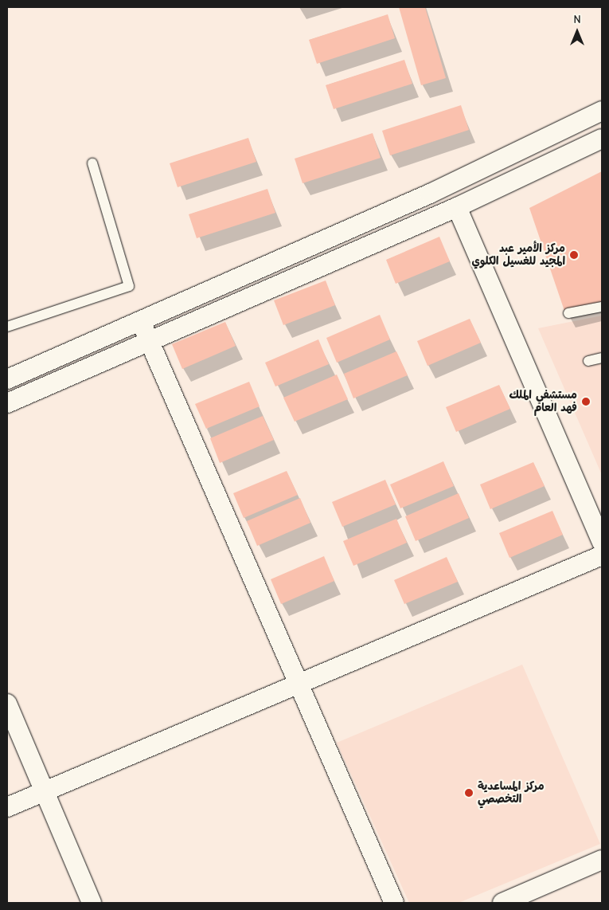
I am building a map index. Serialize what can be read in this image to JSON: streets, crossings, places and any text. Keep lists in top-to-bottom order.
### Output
{
  "places": ["مركز الأمير عبد المجيد للغسيل الكلوي", "مستشفي الملك فهد العام", "مركز المساعدية التخصصي"],
  "north": "top"
}
